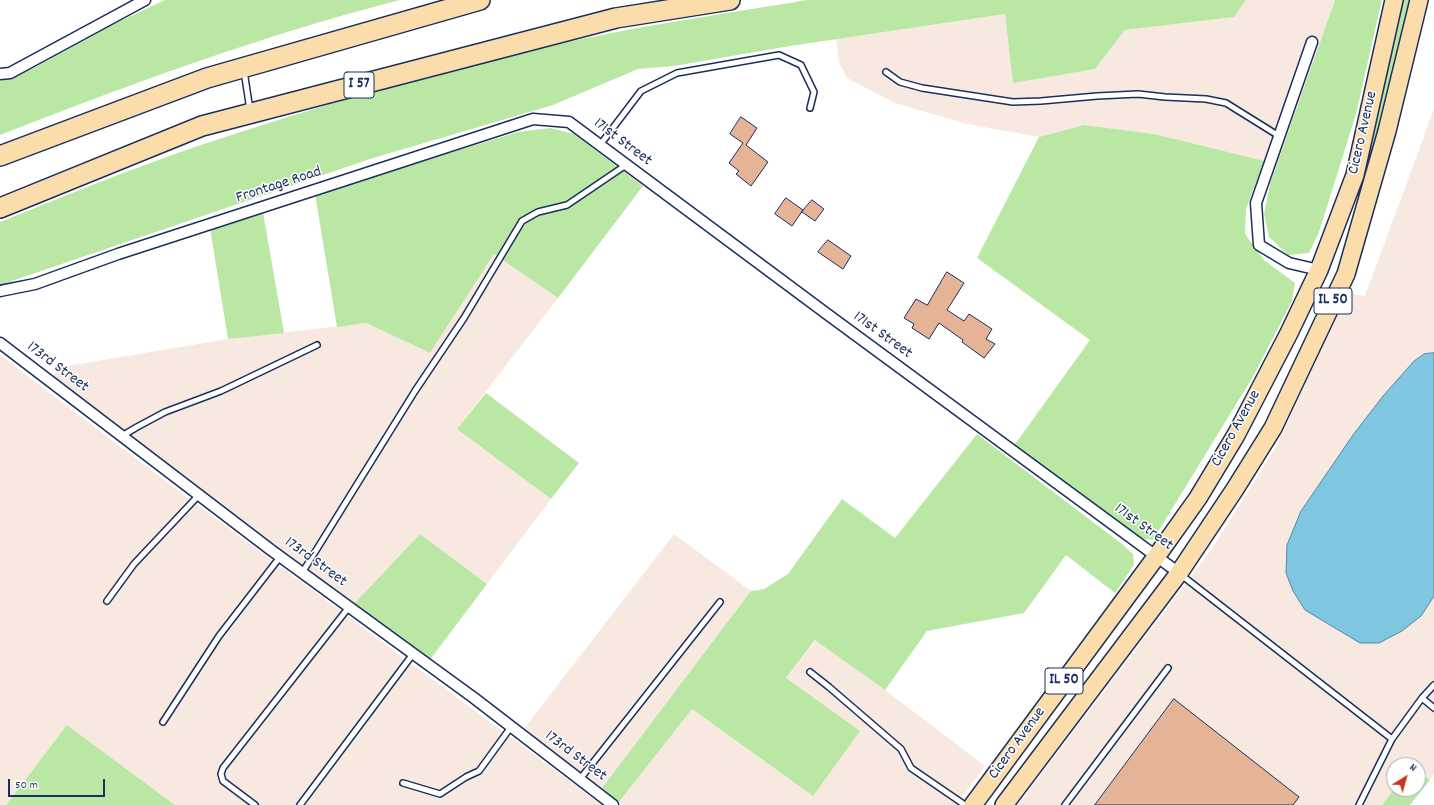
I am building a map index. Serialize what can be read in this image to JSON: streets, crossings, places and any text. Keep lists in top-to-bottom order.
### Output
{
  "streets": {
    "highway": ["I 57"],
    "main road": ["Cicero Avenue", "IL 50"],
    "street": ["171st Street", "Frontage Road", "173rd Street"]
  },
  "crossings": [
    ["Cicero Avenue", "171st Street"],
    ["171st Street", "Frontage Road"]
  ],
  "scale_bar": "50 m",
  "north": "top right"
}
